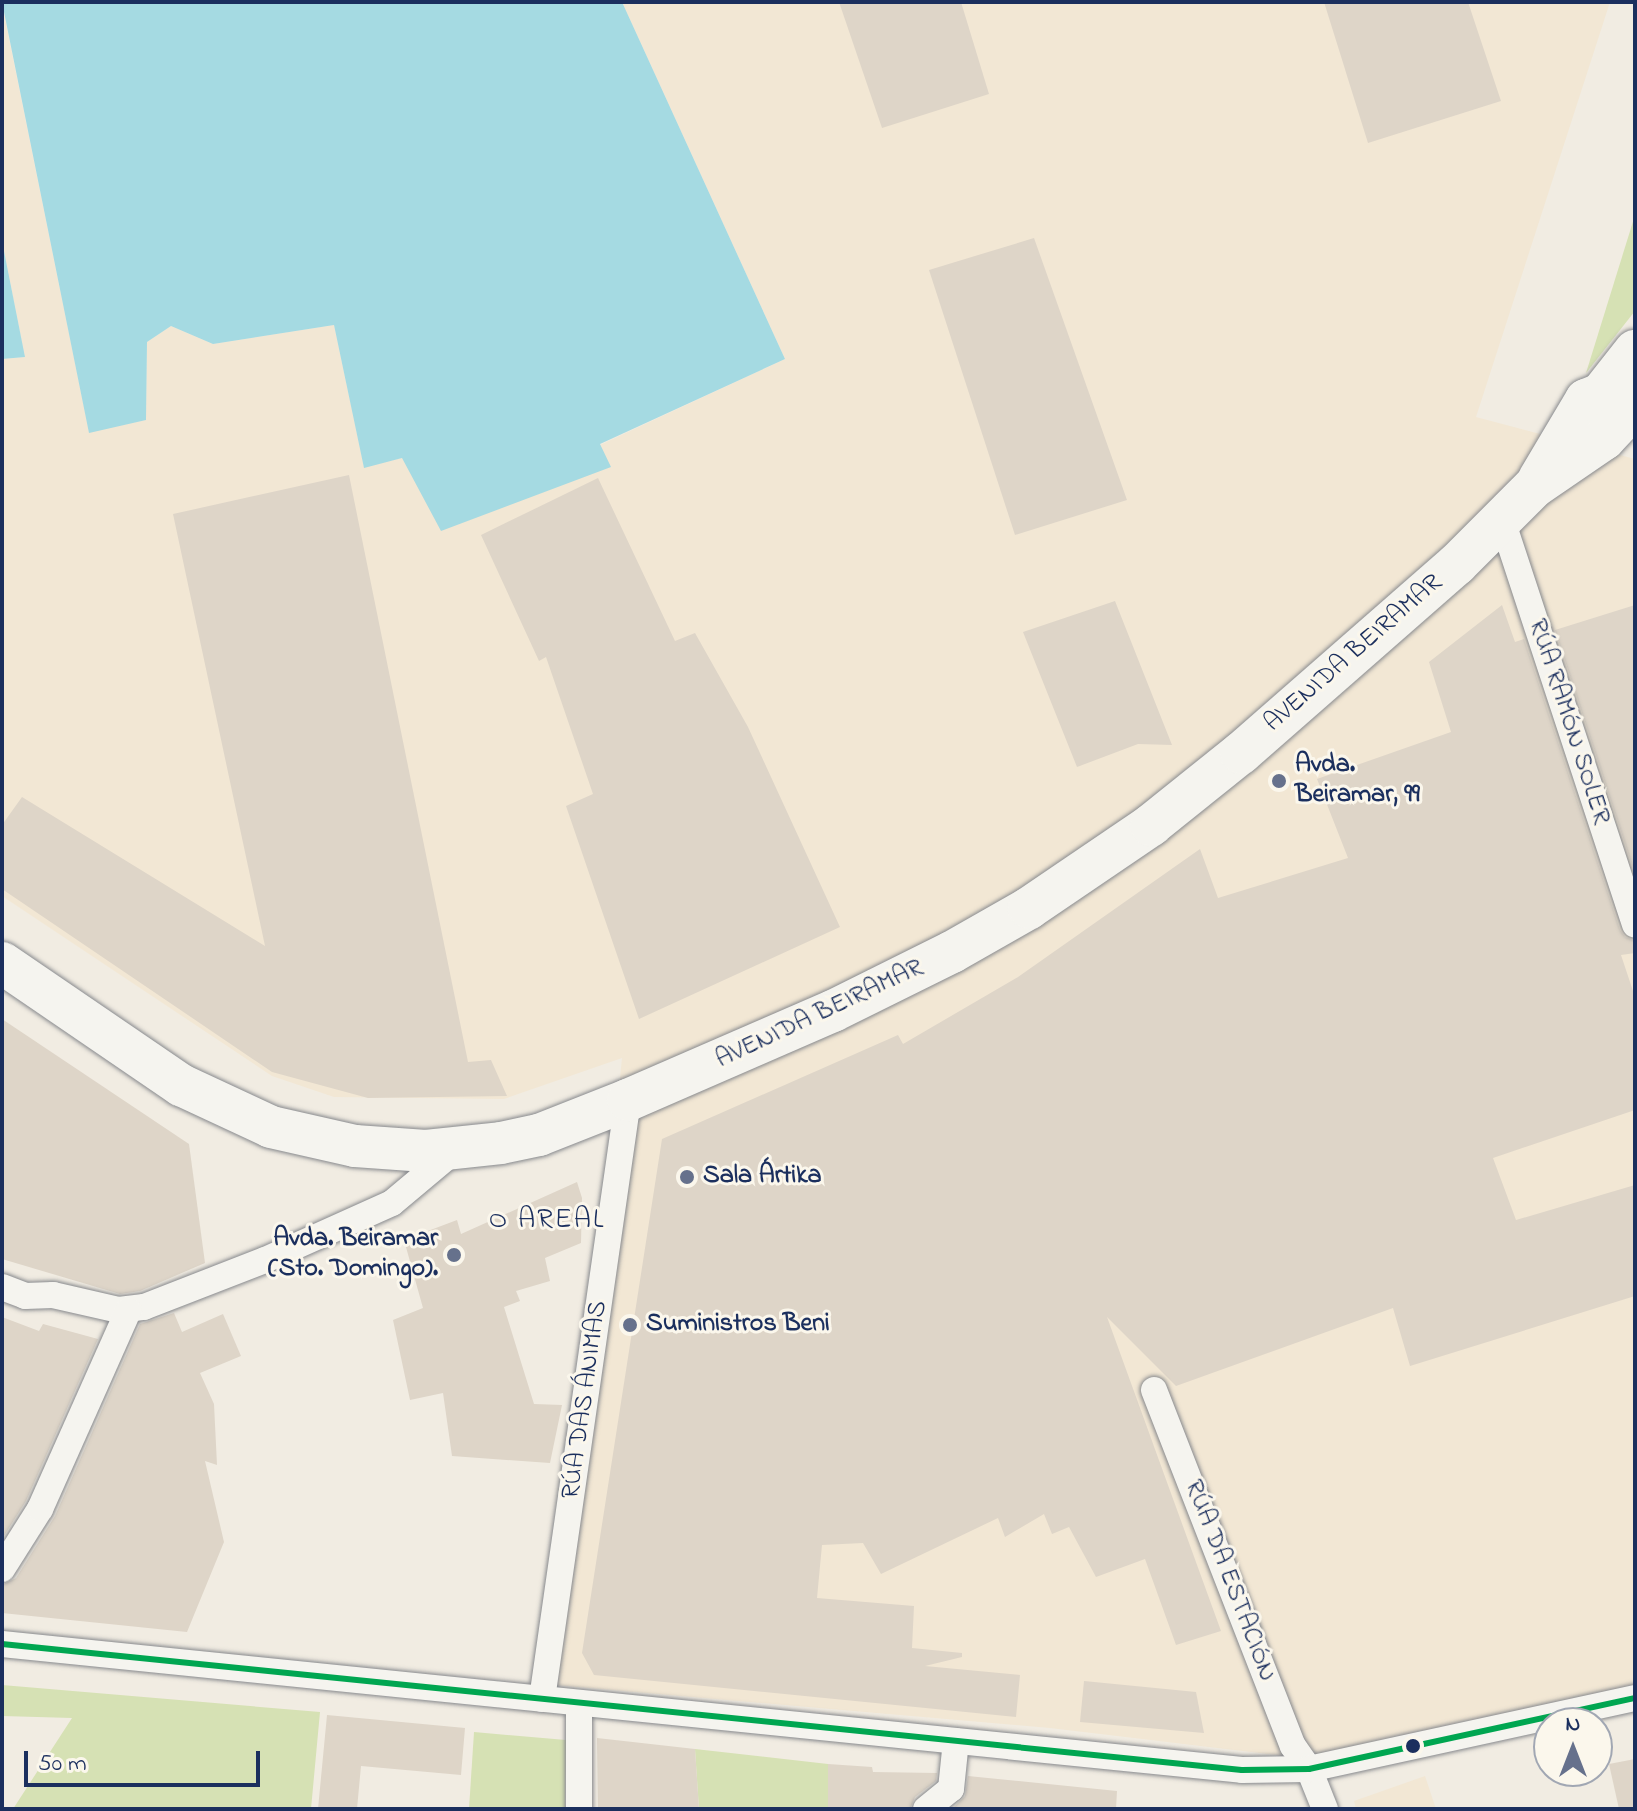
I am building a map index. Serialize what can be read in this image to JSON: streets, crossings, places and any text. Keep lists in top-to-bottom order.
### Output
{
  "streets": {
    "main road": ["AVENIDA BEIRAMAR"],
    "street": ["RÚA RAMÓN SOLER", "RÚA DAS ÁNIMAS", "RÚA DA ESTACIÓN"]
  },
  "crossings": [
    ["AVENIDA BEIRAMAR", "RÚA RAMÓN SOLER"],
    ["AVENIDA BEIRAMAR", "RÚA DAS ÁNIMAS"]
  ],
  "districts": ["O AREAL"],
  "places": [
    "Avda. Beiramar, 99",
    "Sala Ártika",
    "Avda. Beiramar (Sto. Domingo).",
    "Suministros Beni"
  ],
  "scale_bar": "50 m",
  "north": "top"
}
